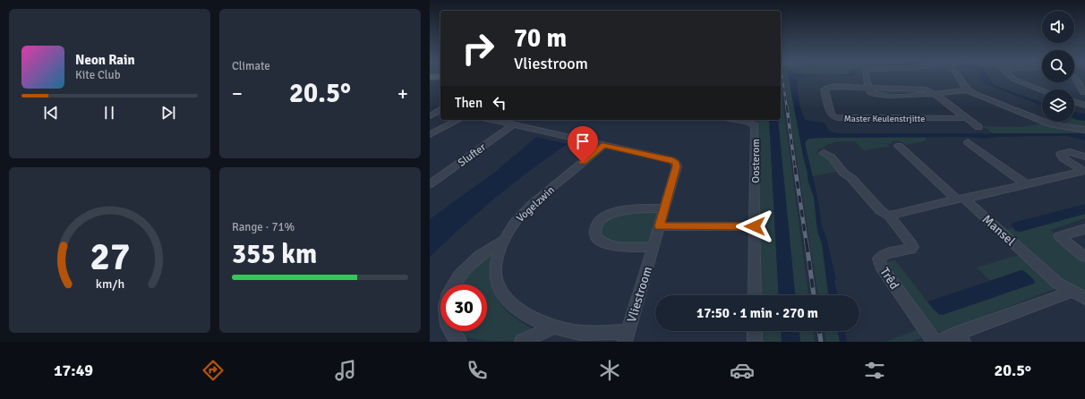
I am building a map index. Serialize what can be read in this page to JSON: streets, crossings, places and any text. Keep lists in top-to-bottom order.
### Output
{
  "streets": {
    "street": [
      "Master Keulenstrjitte",
      "Slufter",
      "Oosterom",
      "Vogelzwin",
      "Mansel",
      "Trêd",
      "Vliestroom"
    ]
  },
  "crossings": [
    ["Slufter", "Vliestroom"],
    ["Vogelzwin", "Vliestroom"]
  ],
  "page": {
    "tile": [
      "Climate",
      ["Range · 71%", "355 km"]
    ],
    "turn": ["70 m", "Vliestroom"],
    "song": ["Neon Rain", "Kite Club"],
    "heat": ["−", "20.5°", "+"],
    "then": "Then",
    "limit": "30",
    "trip": "17:50 · 1 min · 270 m",
    "tabs": ["17:49", "20.5°"],
    "gauge": ["27", "km/h"]
  }
}
